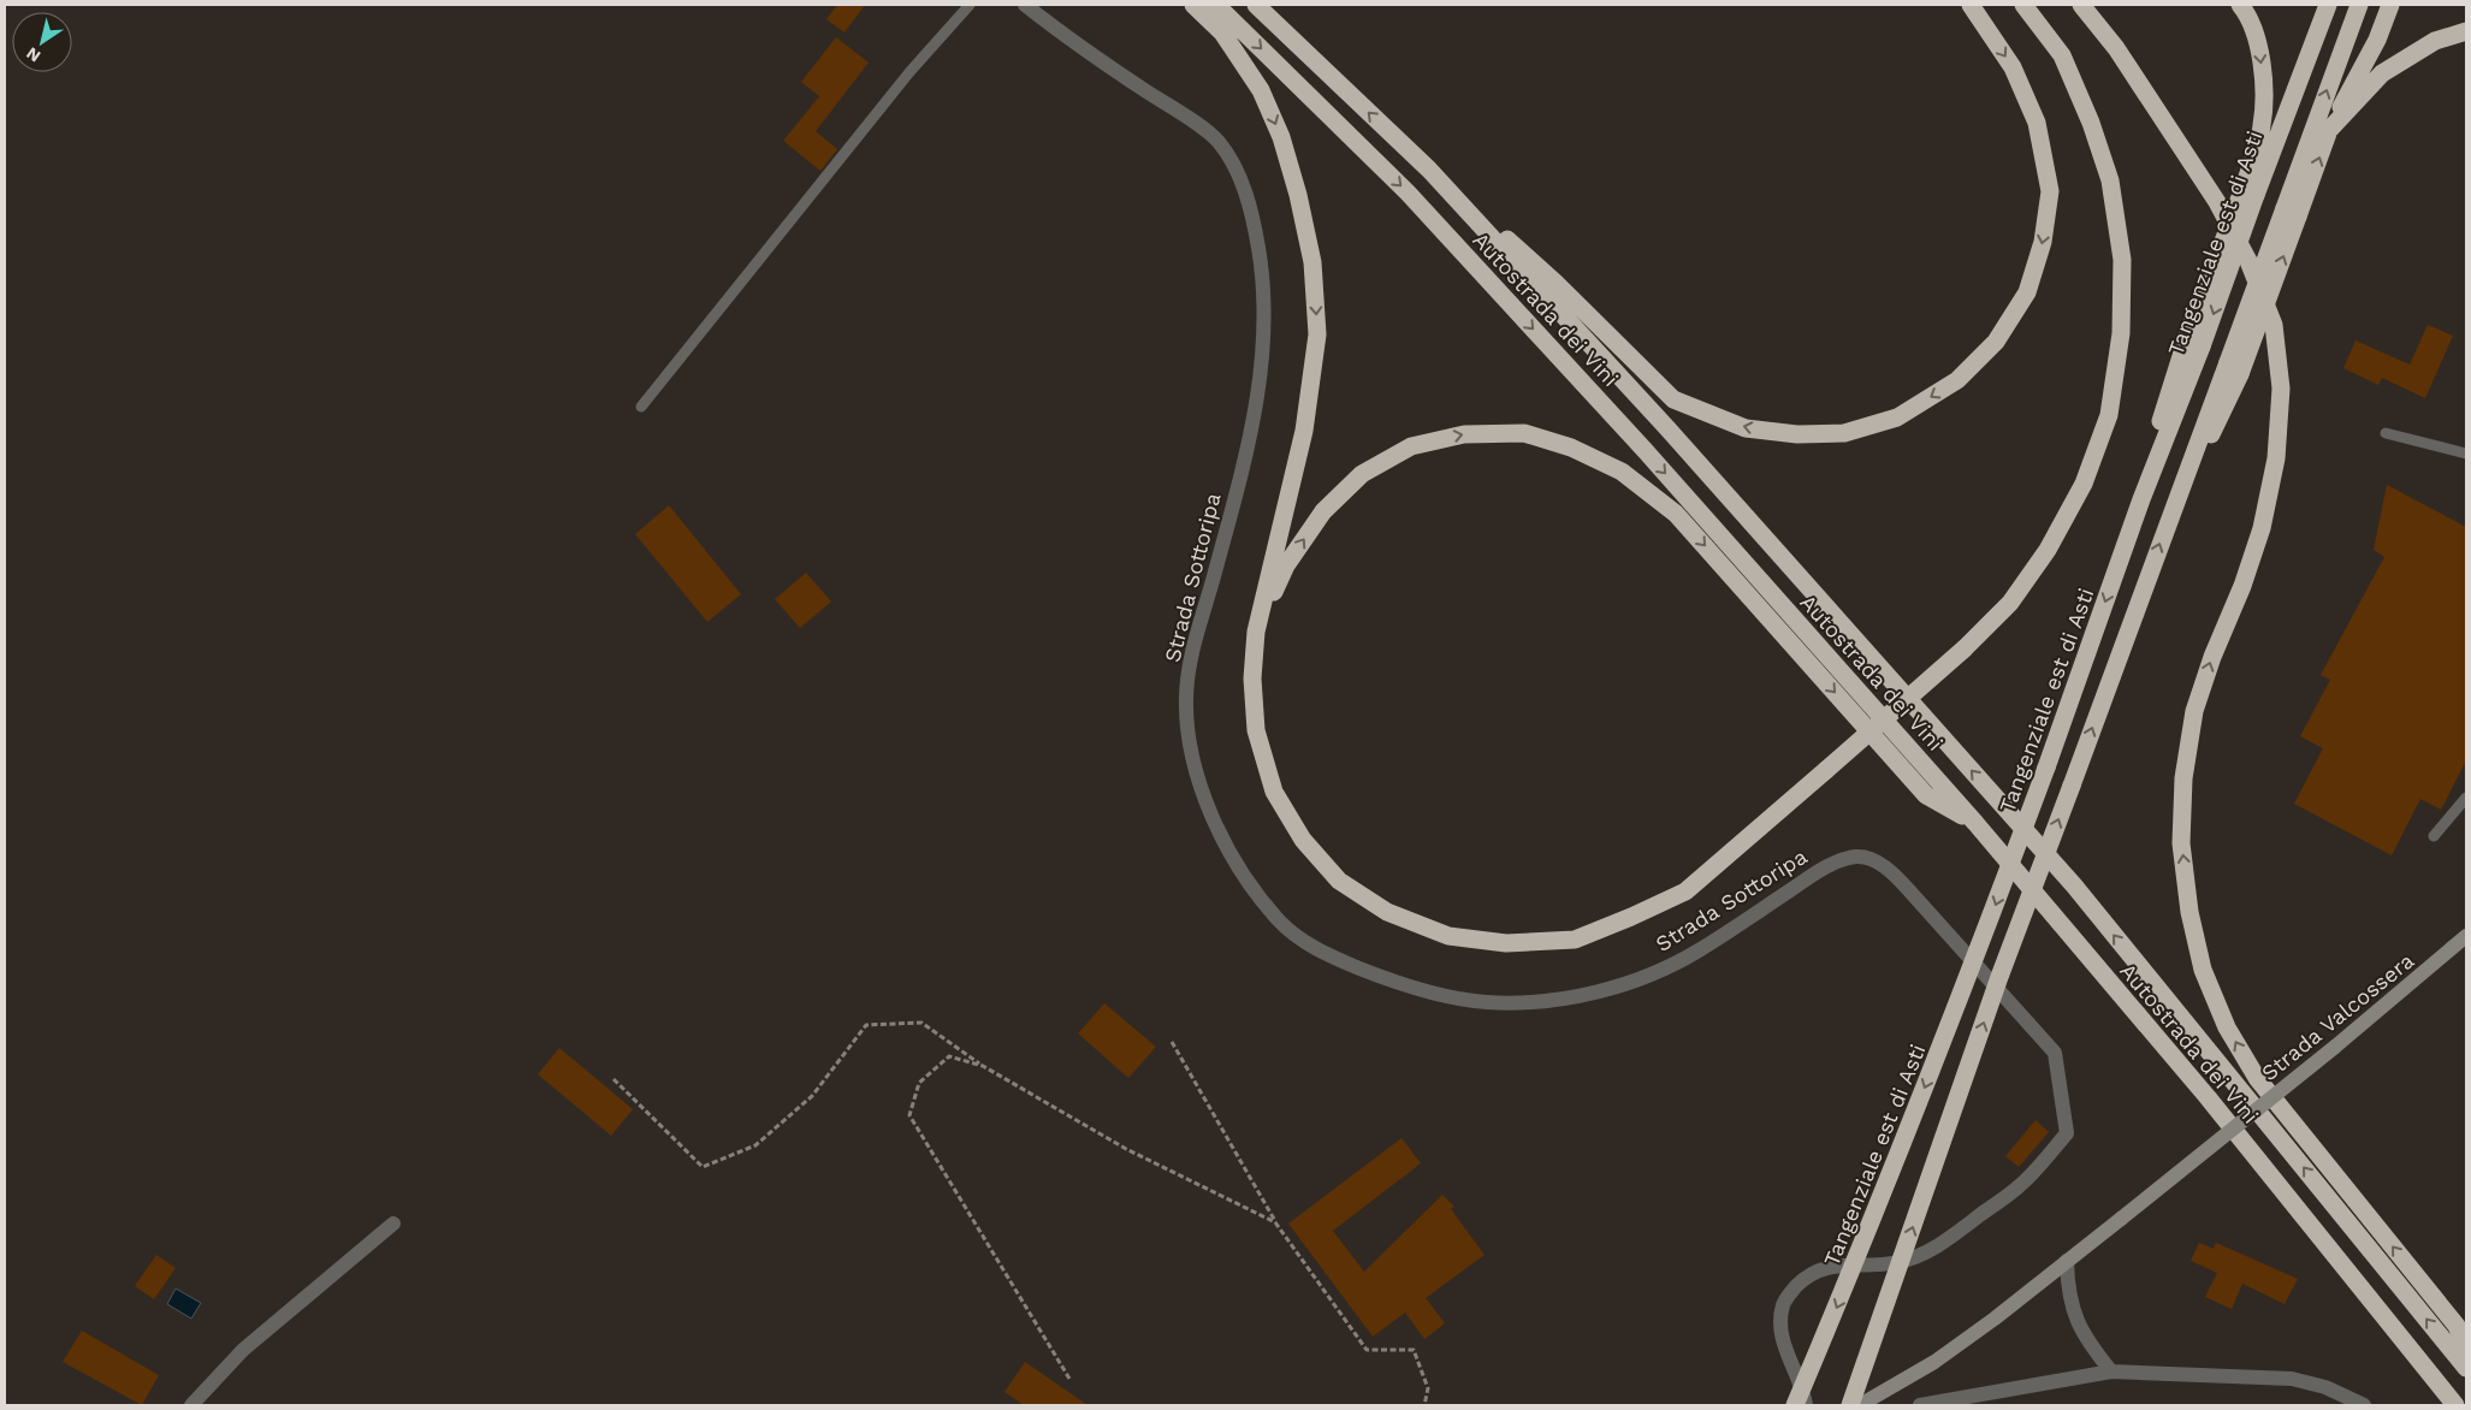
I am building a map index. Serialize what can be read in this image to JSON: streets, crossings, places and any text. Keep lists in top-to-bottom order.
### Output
{
  "streets": {
    "highway": ["Tangenziale est di Asti", "Autostrada dei Vini"],
    "street": ["Strada Sottoripa", "Strada Valcossera"]
  },
  "north": "bottom left"
}
